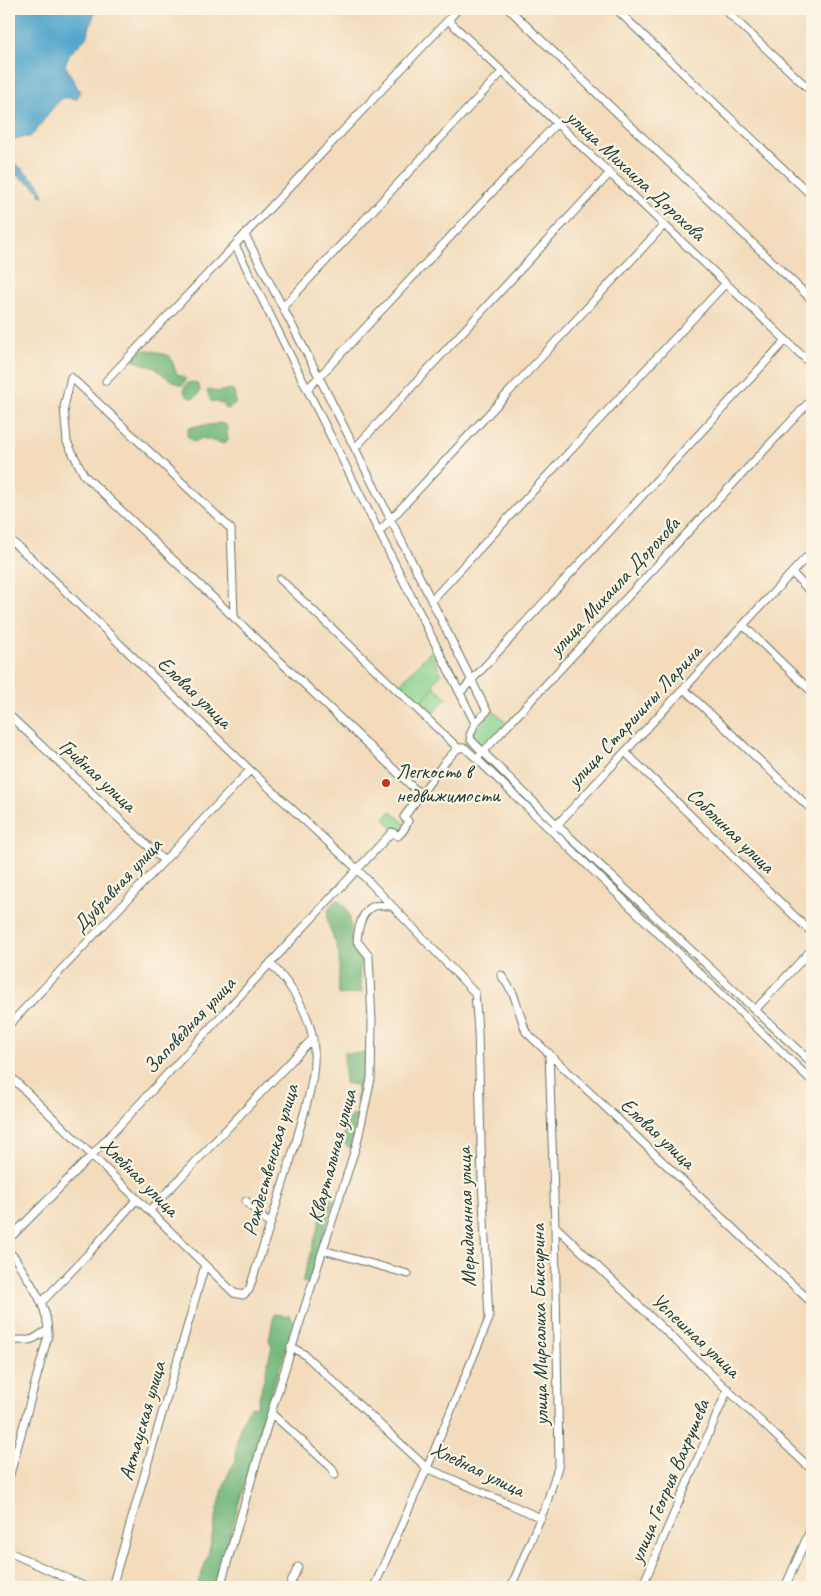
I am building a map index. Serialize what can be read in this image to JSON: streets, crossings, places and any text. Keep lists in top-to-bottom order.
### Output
{
  "streets": {
    "street": [
      "улица Михаила Дорохова",
      "Еловая улица",
      "улица Старшины Ларина",
      "Грибная улица",
      "Соболиная улица",
      "Дубравная улица",
      "Заповедная улица",
      "Квартальная улица",
      "Рождественская улица",
      "Хлебная улица",
      "Меридианная улица",
      "улица Мирсалиха Биксурина",
      "Успешная улица",
      "Актауская улица",
      "улица Геогрия Вахрушева"
    ]
  },
  "crossings": [
    ["Еловая улица", "Дубравная улица"],
    ["Еловая улица", "Заповедная улица"],
    ["Еловая улица", "Меридианная улица"],
    ["Еловая улица", "улица Мирсалиха Биксурина"],
    ["улица Старшины Ларина", "Соболиная улица"],
    ["Грибная улица", "Дубравная улица"],
    ["Заповедная улица", "Рождественская улица"],
    ["Заповедная улица", "Хлебная улица"],
    ["Заповедная улица", "Меридианная улица"],
    ["Квартальная улица", "Хлебная улица"],
    ["Квартальная улица", "Меридианная улица"],
    ["Рождественская улица", "Хлебная улица"],
    ["Хлебная улица", "Меридианная улица"],
    ["Хлебная улица", "улица Мирсалиха Биксурина"],
    ["Хлебная улица", "Актауская улица"],
    ["улица Мирсалиха Биксурина", "Успешная улица"],
    ["Успешная улица", "улица Геогрия Вахрушева"]
  ],
  "places": ["Легкость в недвижимости"]
}
